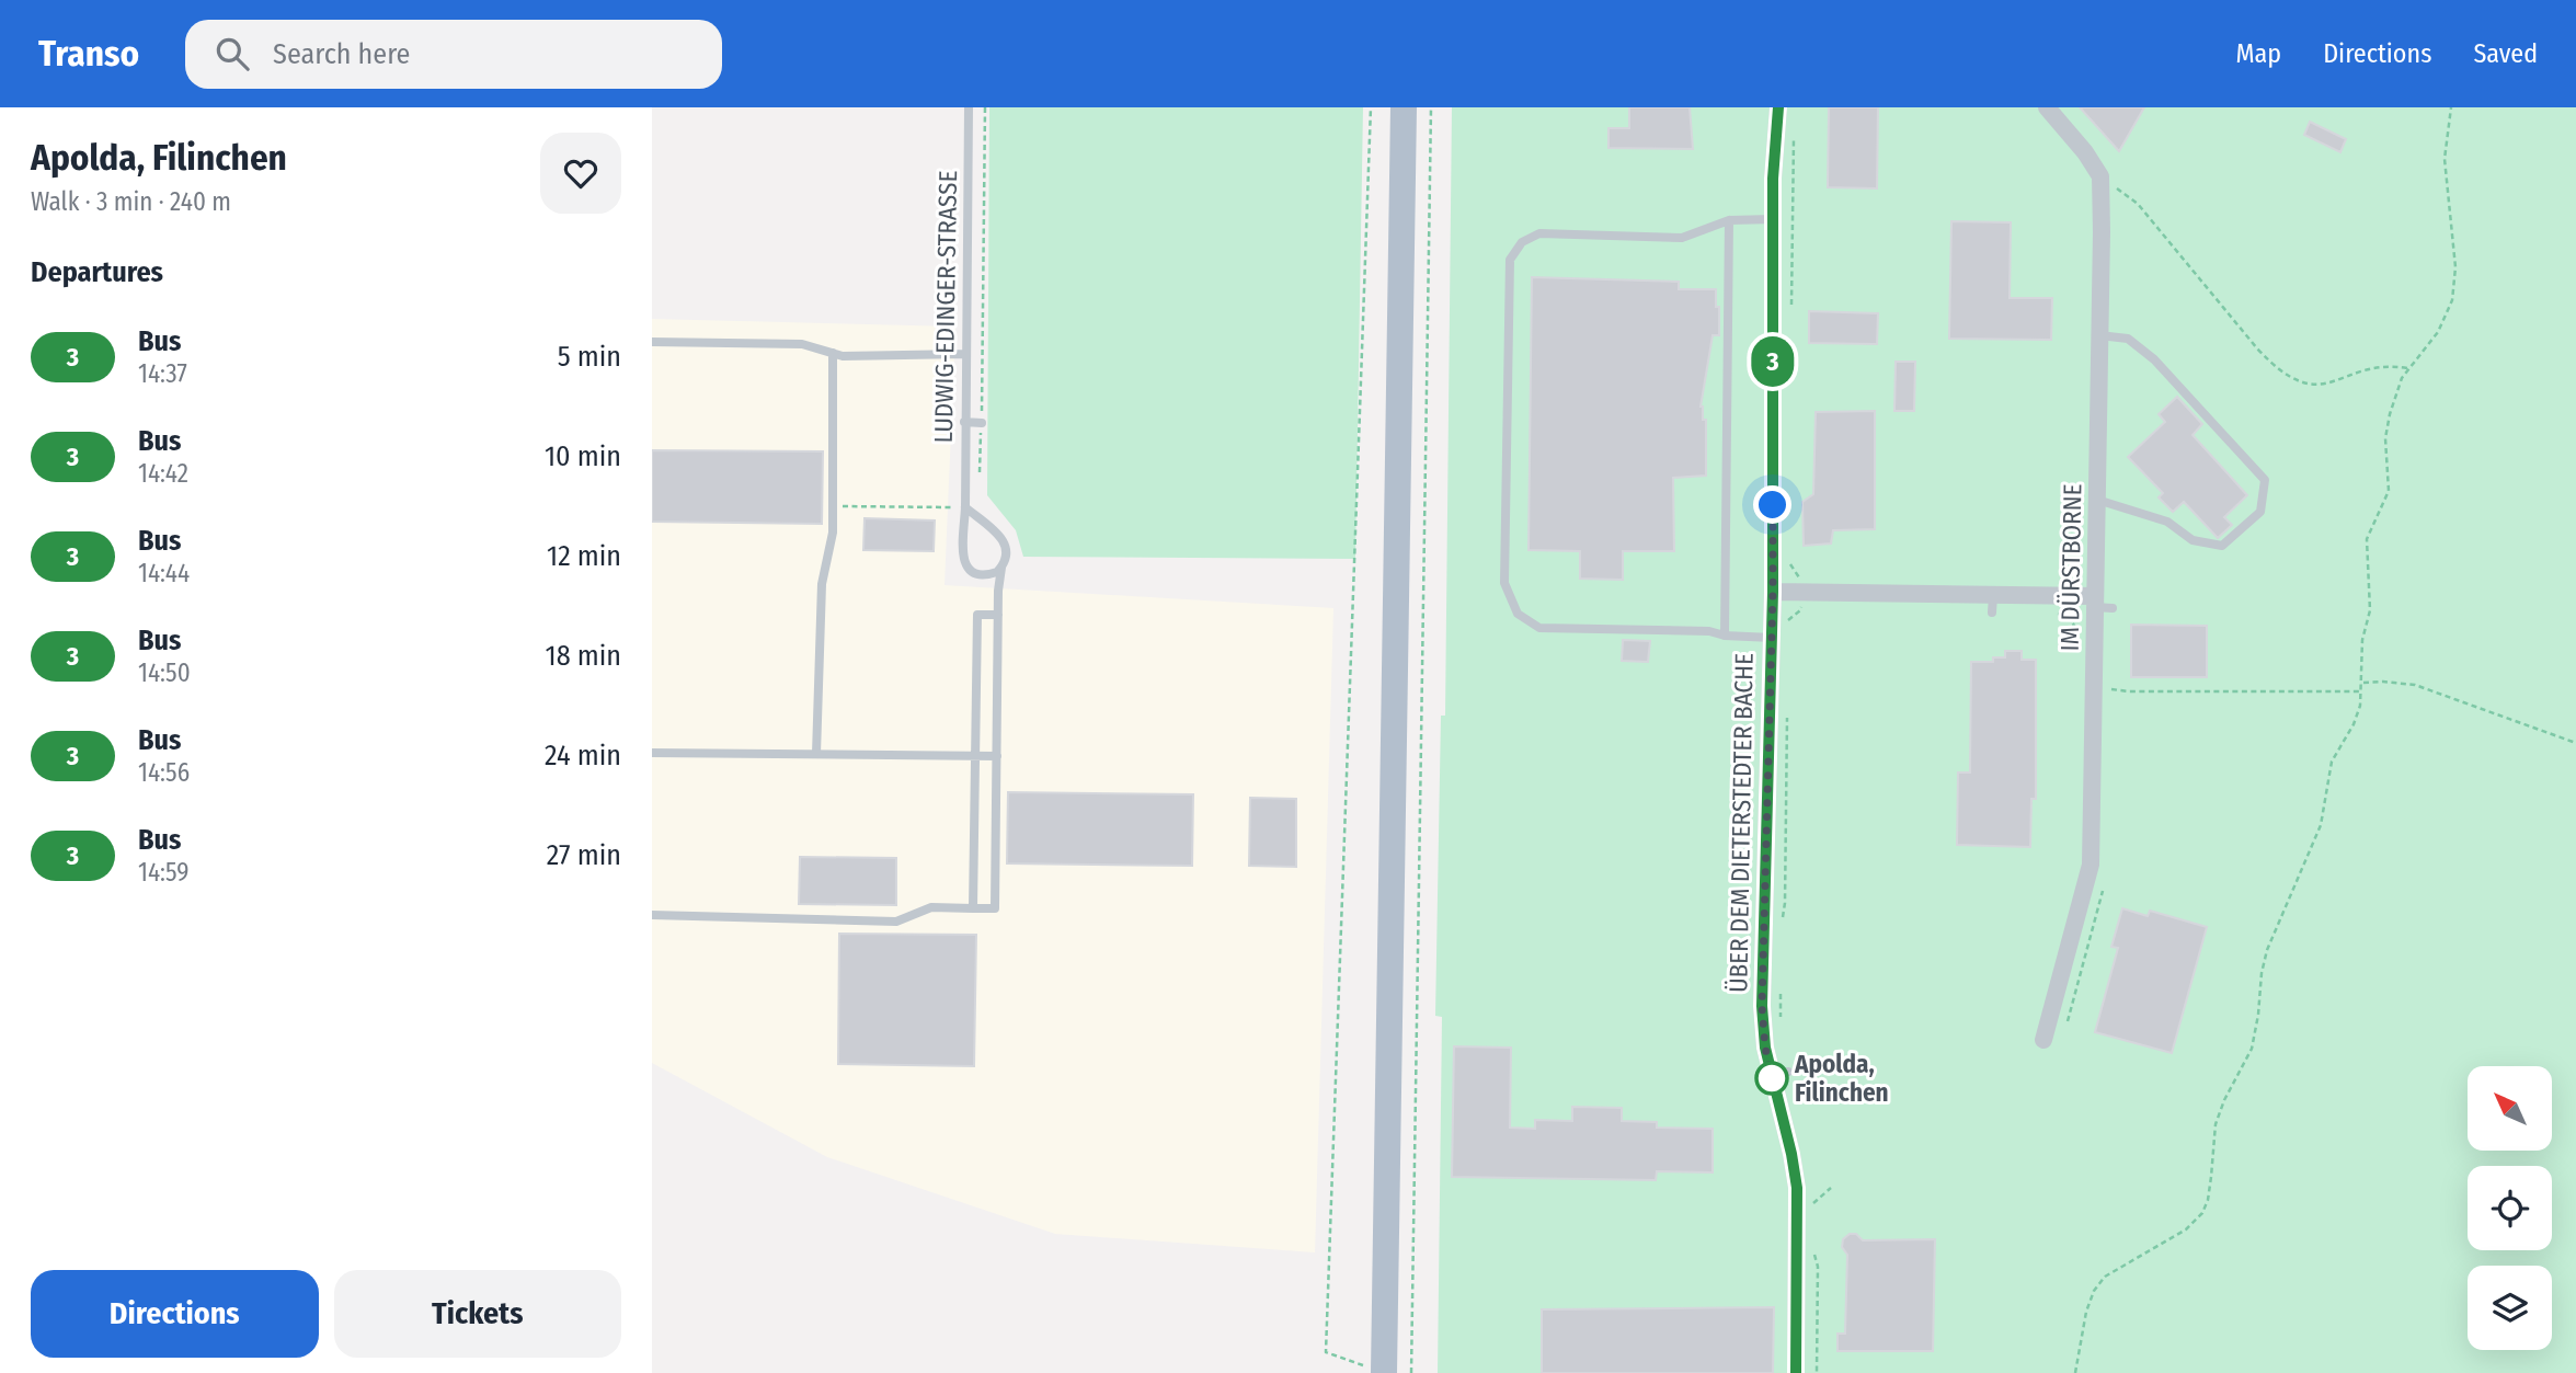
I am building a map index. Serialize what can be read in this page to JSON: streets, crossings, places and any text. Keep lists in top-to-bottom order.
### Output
{
  "streets": {
    "street": ["IM DÜRSTBORNE", "ÜBER DEM DIETERSTEDTER BACHE"],
    "lane": ["LUDWIG-EDINGER-STRASSE"]
  },
  "places": ["Apolda, Filinchen"],
  "lines": ["bus line 3"],
  "north": "top left",
  "page": {
    "header": "Transo",
    "search": "Search here",
    "nav": ["Map", "Directions", "Saved"],
    "heading": [
      ["Apolda, Filinchen", "Walk · 3 min · 240 m"],
      "Departures"
    ],
    "on_map": "3",
    "list": [
      {
        "mark": "3",
        "name": "Bus",
        "note": "14:37",
        "value": "5 min"
      },
      {
        "mark": "3",
        "name": "Bus",
        "note": "14:42",
        "value": "10 min"
      },
      {
        "mark": "3",
        "name": "Bus",
        "note": "14:44",
        "value": "12 min"
      },
      {
        "mark": "3",
        "name": "Bus",
        "note": "14:50",
        "value": "18 min"
      },
      {
        "mark": "3",
        "name": "Bus",
        "note": "14:56",
        "value": "24 min"
      },
      {
        "mark": "3",
        "name": "Bus",
        "note": "14:59",
        "value": "27 min"
      }
    ],
    "buttons": ["Directions", "Tickets"]
  }
}
